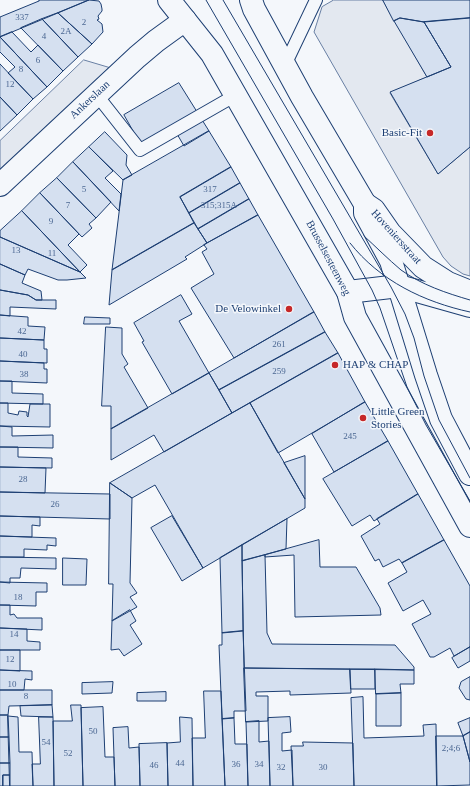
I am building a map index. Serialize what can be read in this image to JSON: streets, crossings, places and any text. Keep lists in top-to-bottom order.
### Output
{
  "streets": {
    "main road": ["Ankerslaan", "Hoveniersstraat", "Brusselsesteenweg"]
  },
  "crossings": [
    ["Ankerslaan", "Brusselsesteenweg"]
  ],
  "places": [
    "Basic-Fit",
    "De Velowinkel",
    "HAP & CHAP",
    "Little Green Stories"
  ],
  "house_numbers": [
    "337",
    "2",
    "2A",
    "4",
    "6",
    "8",
    "12",
    "5",
    "317",
    "7",
    "315;315A",
    "9",
    "13",
    "11",
    "42",
    "261",
    "40",
    "259",
    "38",
    "245",
    "28",
    "26",
    "18",
    "14",
    "12",
    "10",
    "8",
    "50",
    "54",
    "2;4;6",
    "52",
    "44",
    "36",
    "34",
    "46",
    "32",
    "30"
  ]
}
